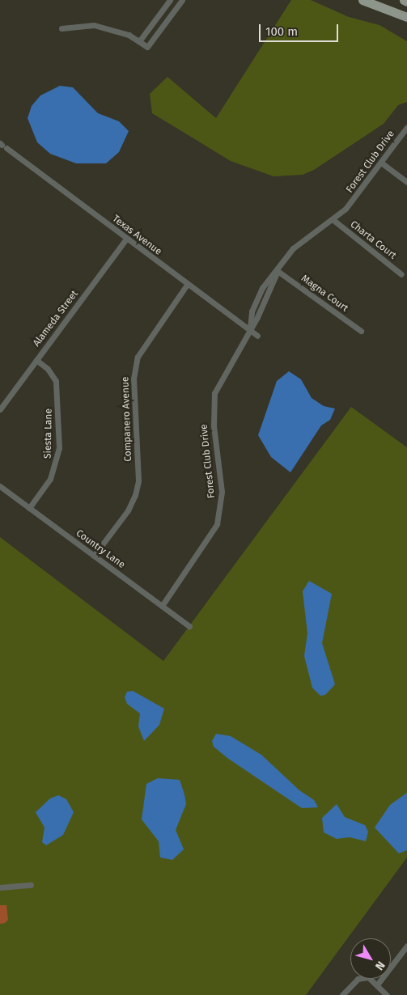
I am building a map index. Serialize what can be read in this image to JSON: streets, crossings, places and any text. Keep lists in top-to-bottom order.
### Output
{
  "streets": {
    "street": [
      "Forest Club Drive",
      "Texas Avenue",
      "Charta Court",
      "Magna Court",
      "Alameda Street",
      "Companero Avenue",
      "Siesta Lane",
      "Country Lane"
    ]
  },
  "crossings": [
    ["Forest Club Drive", "Texas Avenue"],
    ["Forest Club Drive", "Charta Court"],
    ["Forest Club Drive", "Magna Court"],
    ["Forest Club Drive", "Country Lane"],
    ["Texas Avenue", "Alameda Street"],
    ["Texas Avenue", "Companero Avenue"],
    ["Alameda Street", "Siesta Lane"],
    ["Companero Avenue", "Country Lane"],
    ["Siesta Lane", "Country Lane"]
  ],
  "scale_bar": "100 m",
  "north": "bottom right"
}
